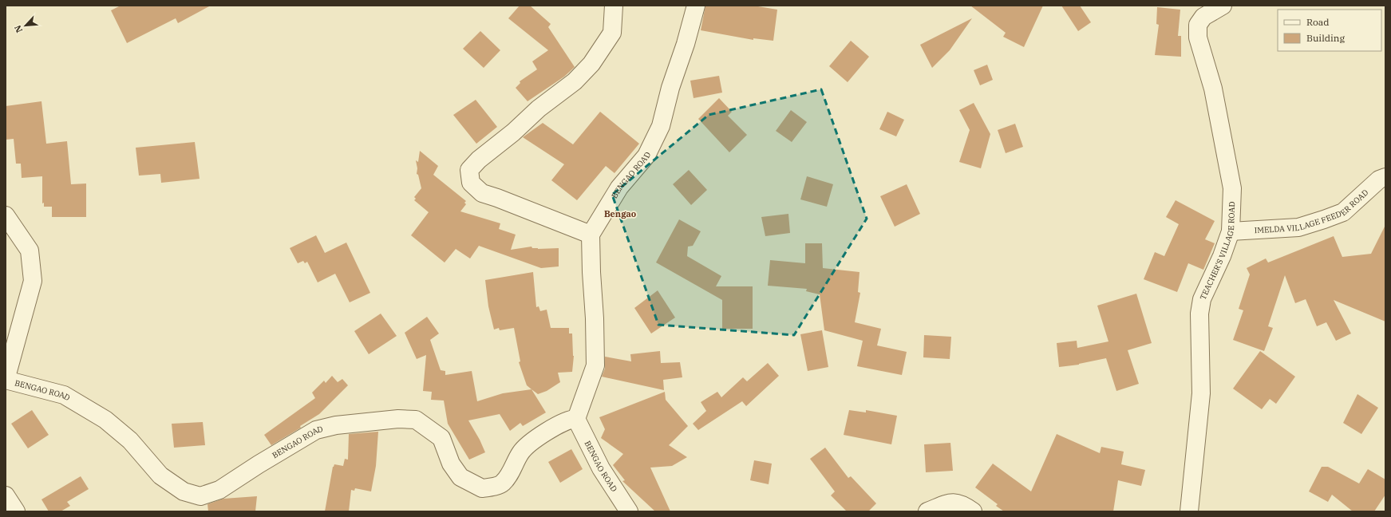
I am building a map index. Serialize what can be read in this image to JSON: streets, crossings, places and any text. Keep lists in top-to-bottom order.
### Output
{
  "streets": {
    "street": ["BENGAO ROAD", "IMELDA VILLAGE FEEDER ROAD", "TEACHER'S VILLAGE ROAD"]
  },
  "crossings": [
    ["IMELDA VILLAGE FEEDER ROAD", "TEACHER'S VILLAGE ROAD"]
  ],
  "districts": ["Bengao"],
  "legend": ["Road", "Building"],
  "north": "bottom left"
}
